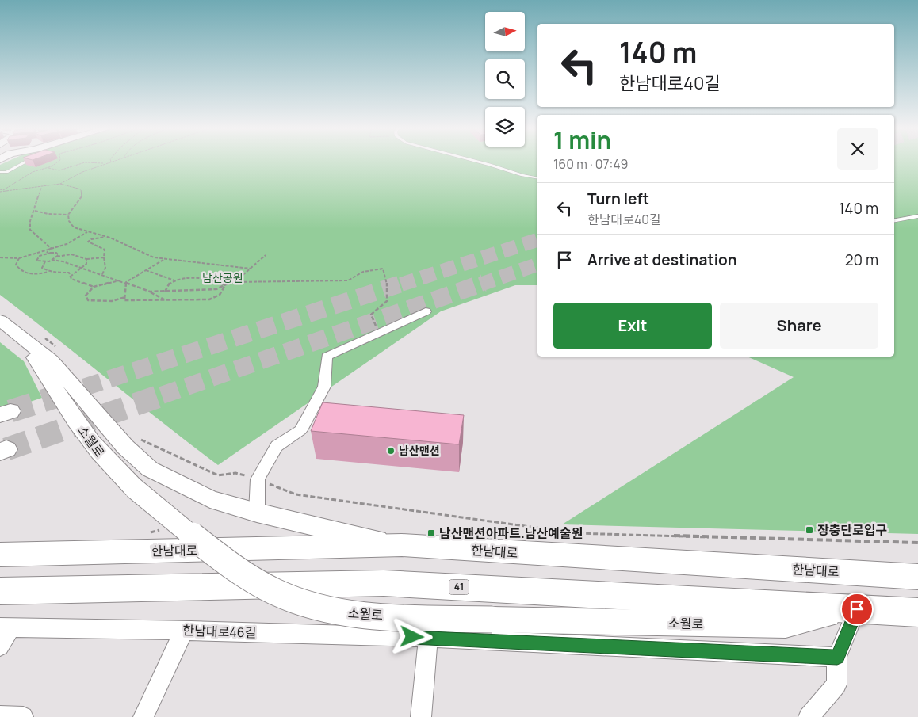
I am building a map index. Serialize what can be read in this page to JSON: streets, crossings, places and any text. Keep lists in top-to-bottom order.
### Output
{
  "streets": {
    "main road": ["소월로", "한남대로", "41"],
    "street": ["한남대로46길"]
  },
  "crossings": [
    ["소월로", "한남대로"],
    ["소월로", "41"]
  ],
  "parks": ["남산공원"],
  "places": {
    "other": ["남산맨션"],
    "transit": ["장충단로입구", "남산맨션아파트.남산예술원"]
  },
  "north": "right",
  "page": {
    "turn": ["140 m", "한남대로40길"],
    "heading": ["1 min", "160 m · 07:49"],
    "list": [
      {
        "name": "Turn left",
        "note": "한남대로40길",
        "value": "140 m"
      },
      {
        "name": "Arrive at destination",
        "value": "20 m"
      }
    ],
    "buttons": ["Exit", "Share"]
  }
}
